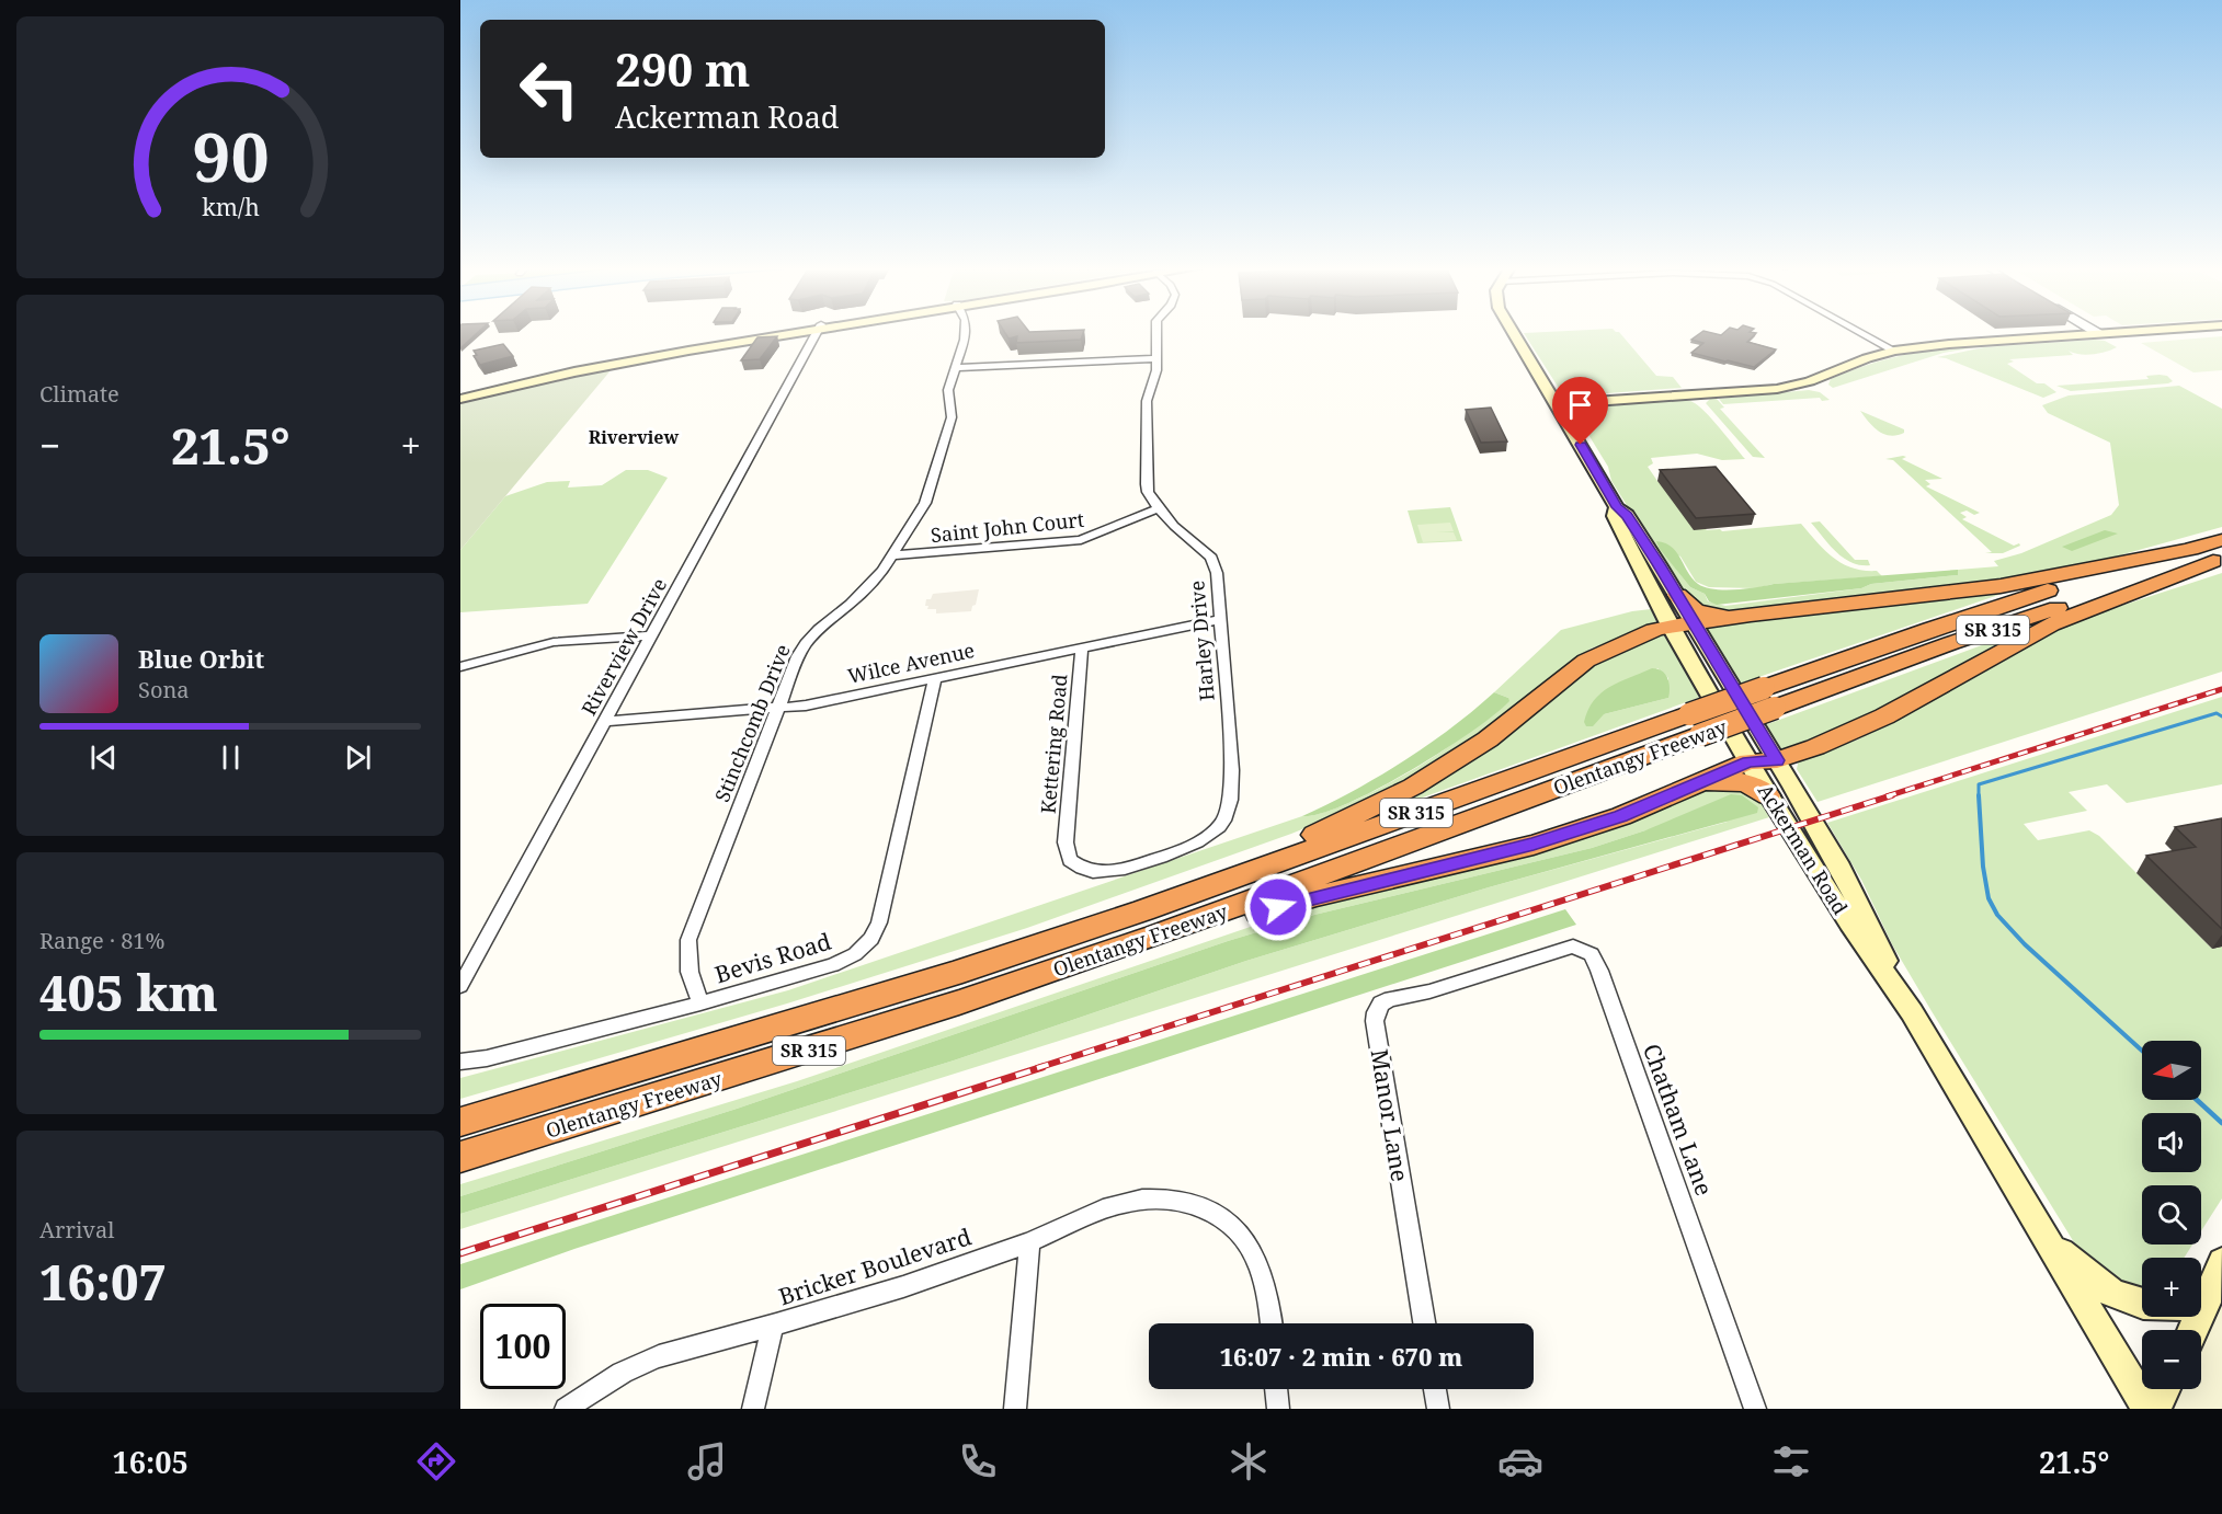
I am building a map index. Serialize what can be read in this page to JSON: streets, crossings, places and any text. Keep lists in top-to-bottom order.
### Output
{
  "streets": {
    "highway": ["SR 315", "Olentangy Freeway"],
    "main road": ["Ackerman Road"],
    "street": [
      "Saint John Court",
      "Harley Drive",
      "Riverview Drive",
      "Wilce Avenue",
      "Stinchcomb Drive",
      "Kettering Road",
      "Bevis Road",
      "Manor Lane",
      "Chatham Lane",
      "Bricker Boulevard"
    ]
  },
  "crossings": [
    ["Saint John Court", "Harley Drive"],
    ["Saint John Court", "Stinchcomb Drive"],
    ["Harley Drive", "Wilce Avenue"],
    ["Harley Drive", "Kettering Road"],
    ["Riverview Drive", "Wilce Avenue"],
    ["Wilce Avenue", "Stinchcomb Drive"],
    ["Wilce Avenue", "Kettering Road"],
    ["Wilce Avenue", "Bevis Road"],
    ["Stinchcomb Drive", "Bevis Road"],
    ["Manor Lane", "Chatham Lane"]
  ],
  "districts": ["Riverview"],
  "north": "left",
  "page": {
    "turn": ["290 m", "Ackerman Road"],
    "tile": [
      "Climate",
      ["Range · 81%", "405 km"],
      ["Arrival", "16:07"]
    ],
    "heat": ["−", "21.5°", "+"],
    "song": ["Blue Orbit", "Sona"],
    "map_buttons": ["+", "−"],
    "limit": "100",
    "trip": "16:07 · 2 min · 670 m",
    "tabs": ["16:05", "21.5°"],
    "gauge": ["90", "km/h"]
  }
}
